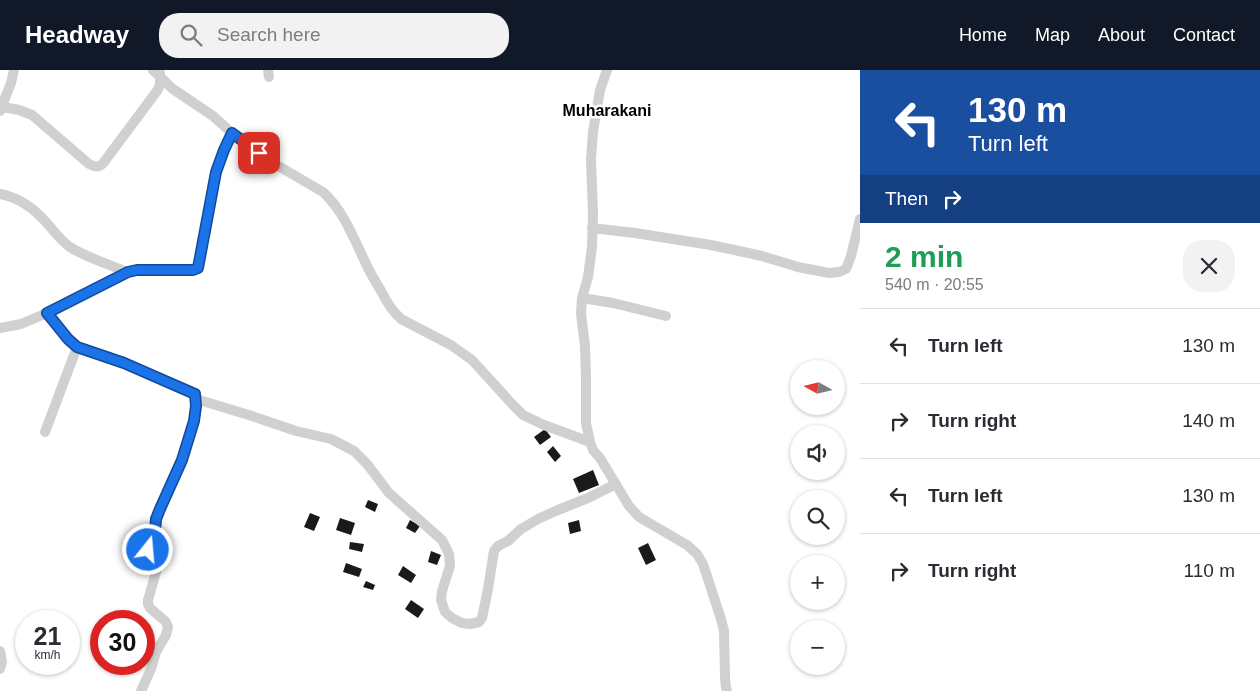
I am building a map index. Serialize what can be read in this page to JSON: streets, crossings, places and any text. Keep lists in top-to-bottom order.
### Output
{
  "districts": ["Muharakani"],
  "north": "left",
  "page": {
    "header": "Headway",
    "search": "Search here",
    "nav": [
      "Home",
      "Map",
      "About",
      "Contact"
    ],
    "turn": ["130 m", "Turn left"],
    "then": "Then",
    "heading": ["2 min", "540 m · 20:55"],
    "list": [
      {
        "name": "Turn left",
        "value": "130 m"
      },
      {
        "name": "Turn right",
        "value": "140 m"
      },
      {
        "name": "Turn left",
        "value": "130 m"
      },
      {
        "name": "Turn right",
        "value": "110 m"
      }
    ],
    "map_buttons": ["+", "−"],
    "speed": "21 km/h",
    "limit": "30"
  }
}
